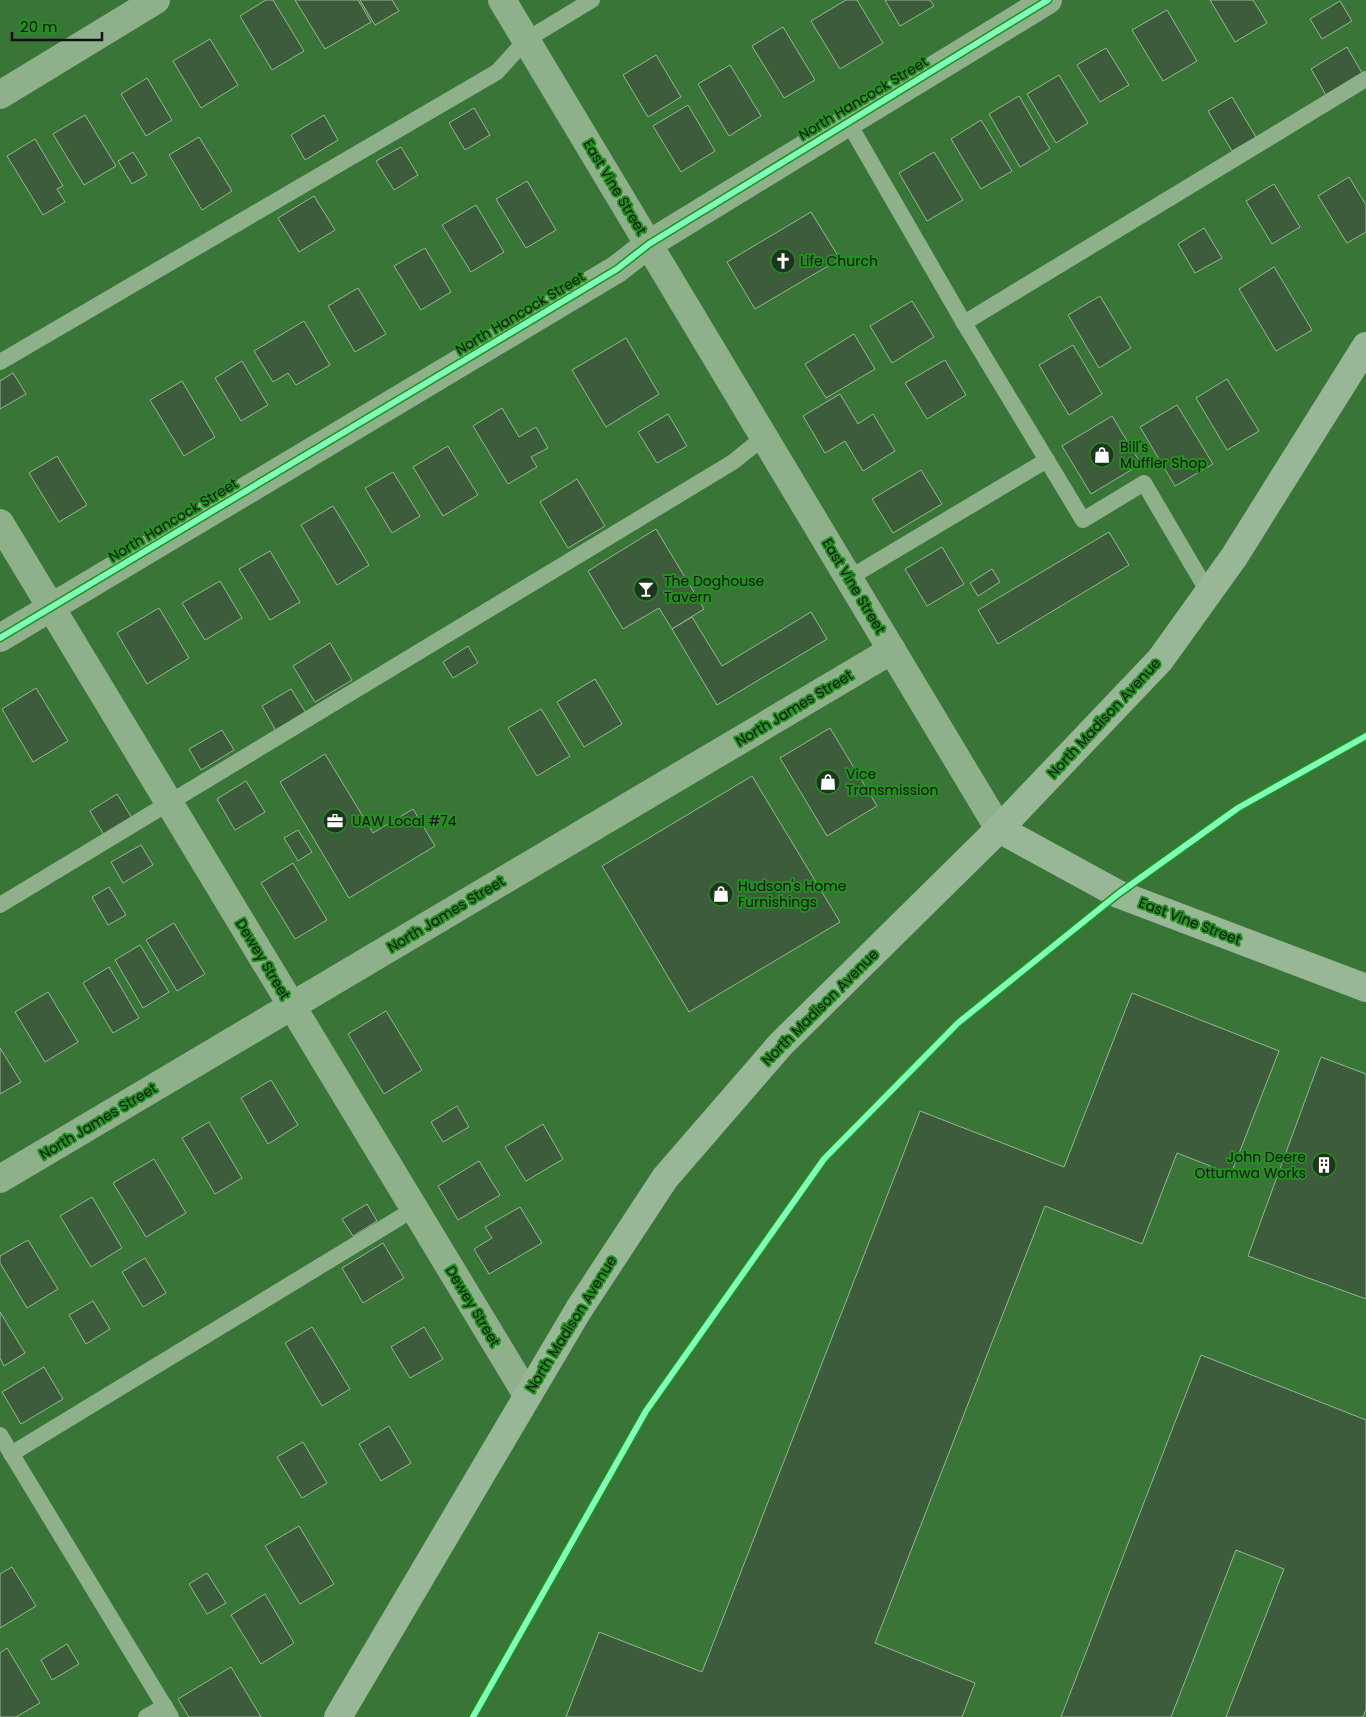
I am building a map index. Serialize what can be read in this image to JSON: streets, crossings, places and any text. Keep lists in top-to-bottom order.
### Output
{
  "streets": {
    "main road": ["East Vine Street", "North Madison Avenue"],
    "street": ["North Hancock Street", "North James Street", "Dewey Street"]
  },
  "crossings": [
    ["North Hancock Street", "East Vine Street"],
    ["North Hancock Street", "Dewey Street"],
    ["East Vine Street", "North James Street"],
    ["East Vine Street", "North Madison Avenue"],
    ["North James Street", "Dewey Street"],
    ["North Madison Avenue", "Dewey Street"]
  ],
  "places": {
    "church": ["Life Church"],
    "shop": ["Bill's Muffler Shop", "Vice Transmission", "Hudson's Home Furnishings"],
    "bar": ["The Doghouse Tavern"],
    "office": ["UAW Local #74"],
    "building": ["John Deere Ottumwa Works"]
  },
  "scale_bar": "20 m"
}
